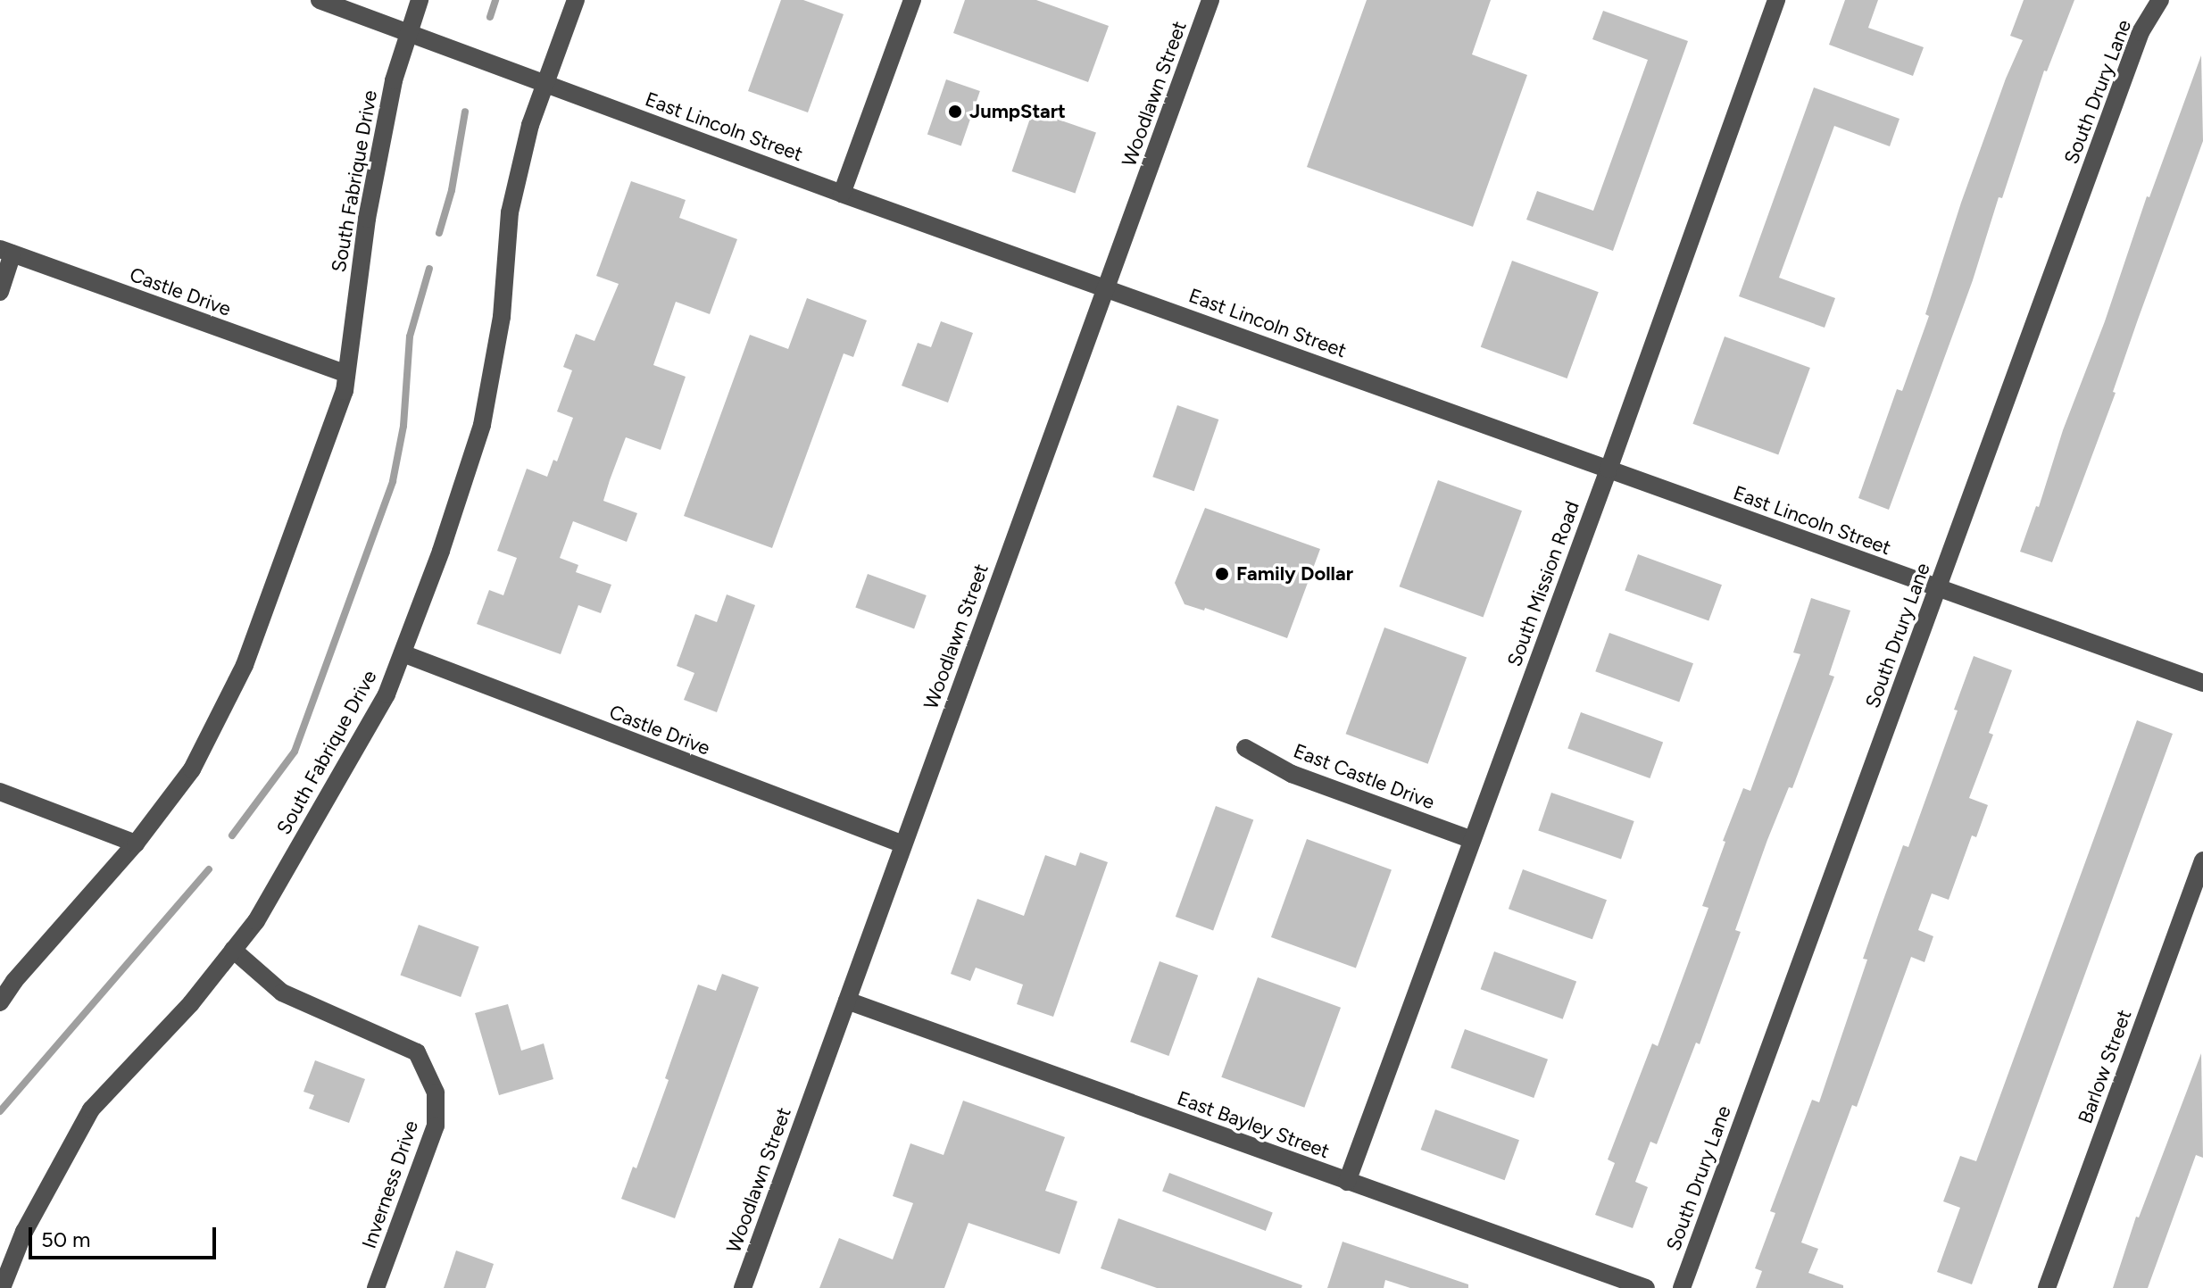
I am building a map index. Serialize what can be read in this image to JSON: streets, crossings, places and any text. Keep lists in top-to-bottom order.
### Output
{
  "streets": {
    "street": [
      "South Drury Lane",
      "Woodlawn Street",
      "East Lincoln Street",
      "South Fabrique Drive",
      "Castle Drive",
      "South Mission Road",
      "East Castle Drive",
      "Barlow Street",
      "East Bayley Street",
      "Inverness Drive"
    ]
  },
  "crossings": [
    ["South Drury Lane", "East Lincoln Street"],
    ["Woodlawn Street", "East Lincoln Street"],
    ["Woodlawn Street", "Castle Drive"],
    ["Woodlawn Street", "East Bayley Street"],
    ["East Lincoln Street", "South Fabrique Drive"],
    ["East Lincoln Street", "South Mission Road"],
    ["South Fabrique Drive", "Castle Drive"],
    ["South Fabrique Drive", "Inverness Drive"],
    ["South Mission Road", "East Castle Drive"],
    ["South Mission Road", "East Bayley Street"]
  ],
  "places": ["JumpStart", "Family Dollar"],
  "scale_bar": "50 m"
}
